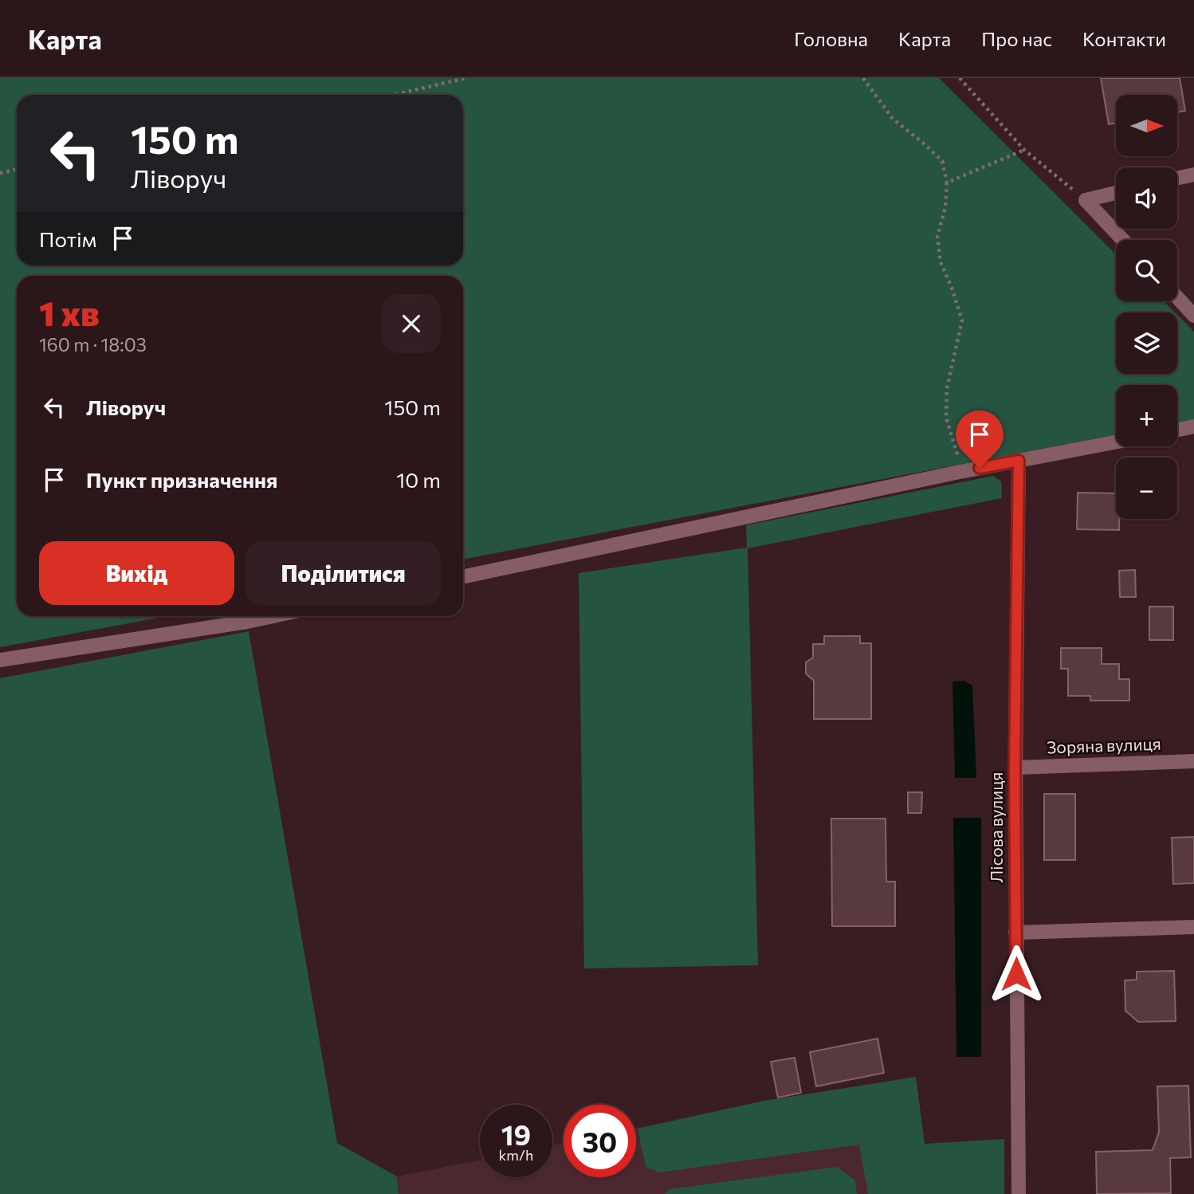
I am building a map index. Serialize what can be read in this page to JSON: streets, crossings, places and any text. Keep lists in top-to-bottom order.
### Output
{
  "streets": {
    "street": ["Зоряна вулиця", "Лісова вулиця"]
  },
  "crossings": [
    ["Зоряна вулиця", "Лісова вулиця"]
  ],
  "north": "right",
  "page": {
    "header": "Карта",
    "nav": [
      "Головна",
      "Карта",
      "Про нас",
      "Контакти"
    ],
    "map_buttons": ["+", "−"],
    "turn": ["150 m", "Ліворуч"],
    "then": "Потім",
    "heading": ["1 хв", "160 m · 18:03"],
    "list": [
      {
        "name": "Ліворуч",
        "value": "150 m"
      },
      {
        "name": "Пункт призначення",
        "value": "10 m"
      }
    ],
    "buttons": ["Вихід", "Поділитися"],
    "speed": "19 km/h",
    "limit": "30"
  }
}
